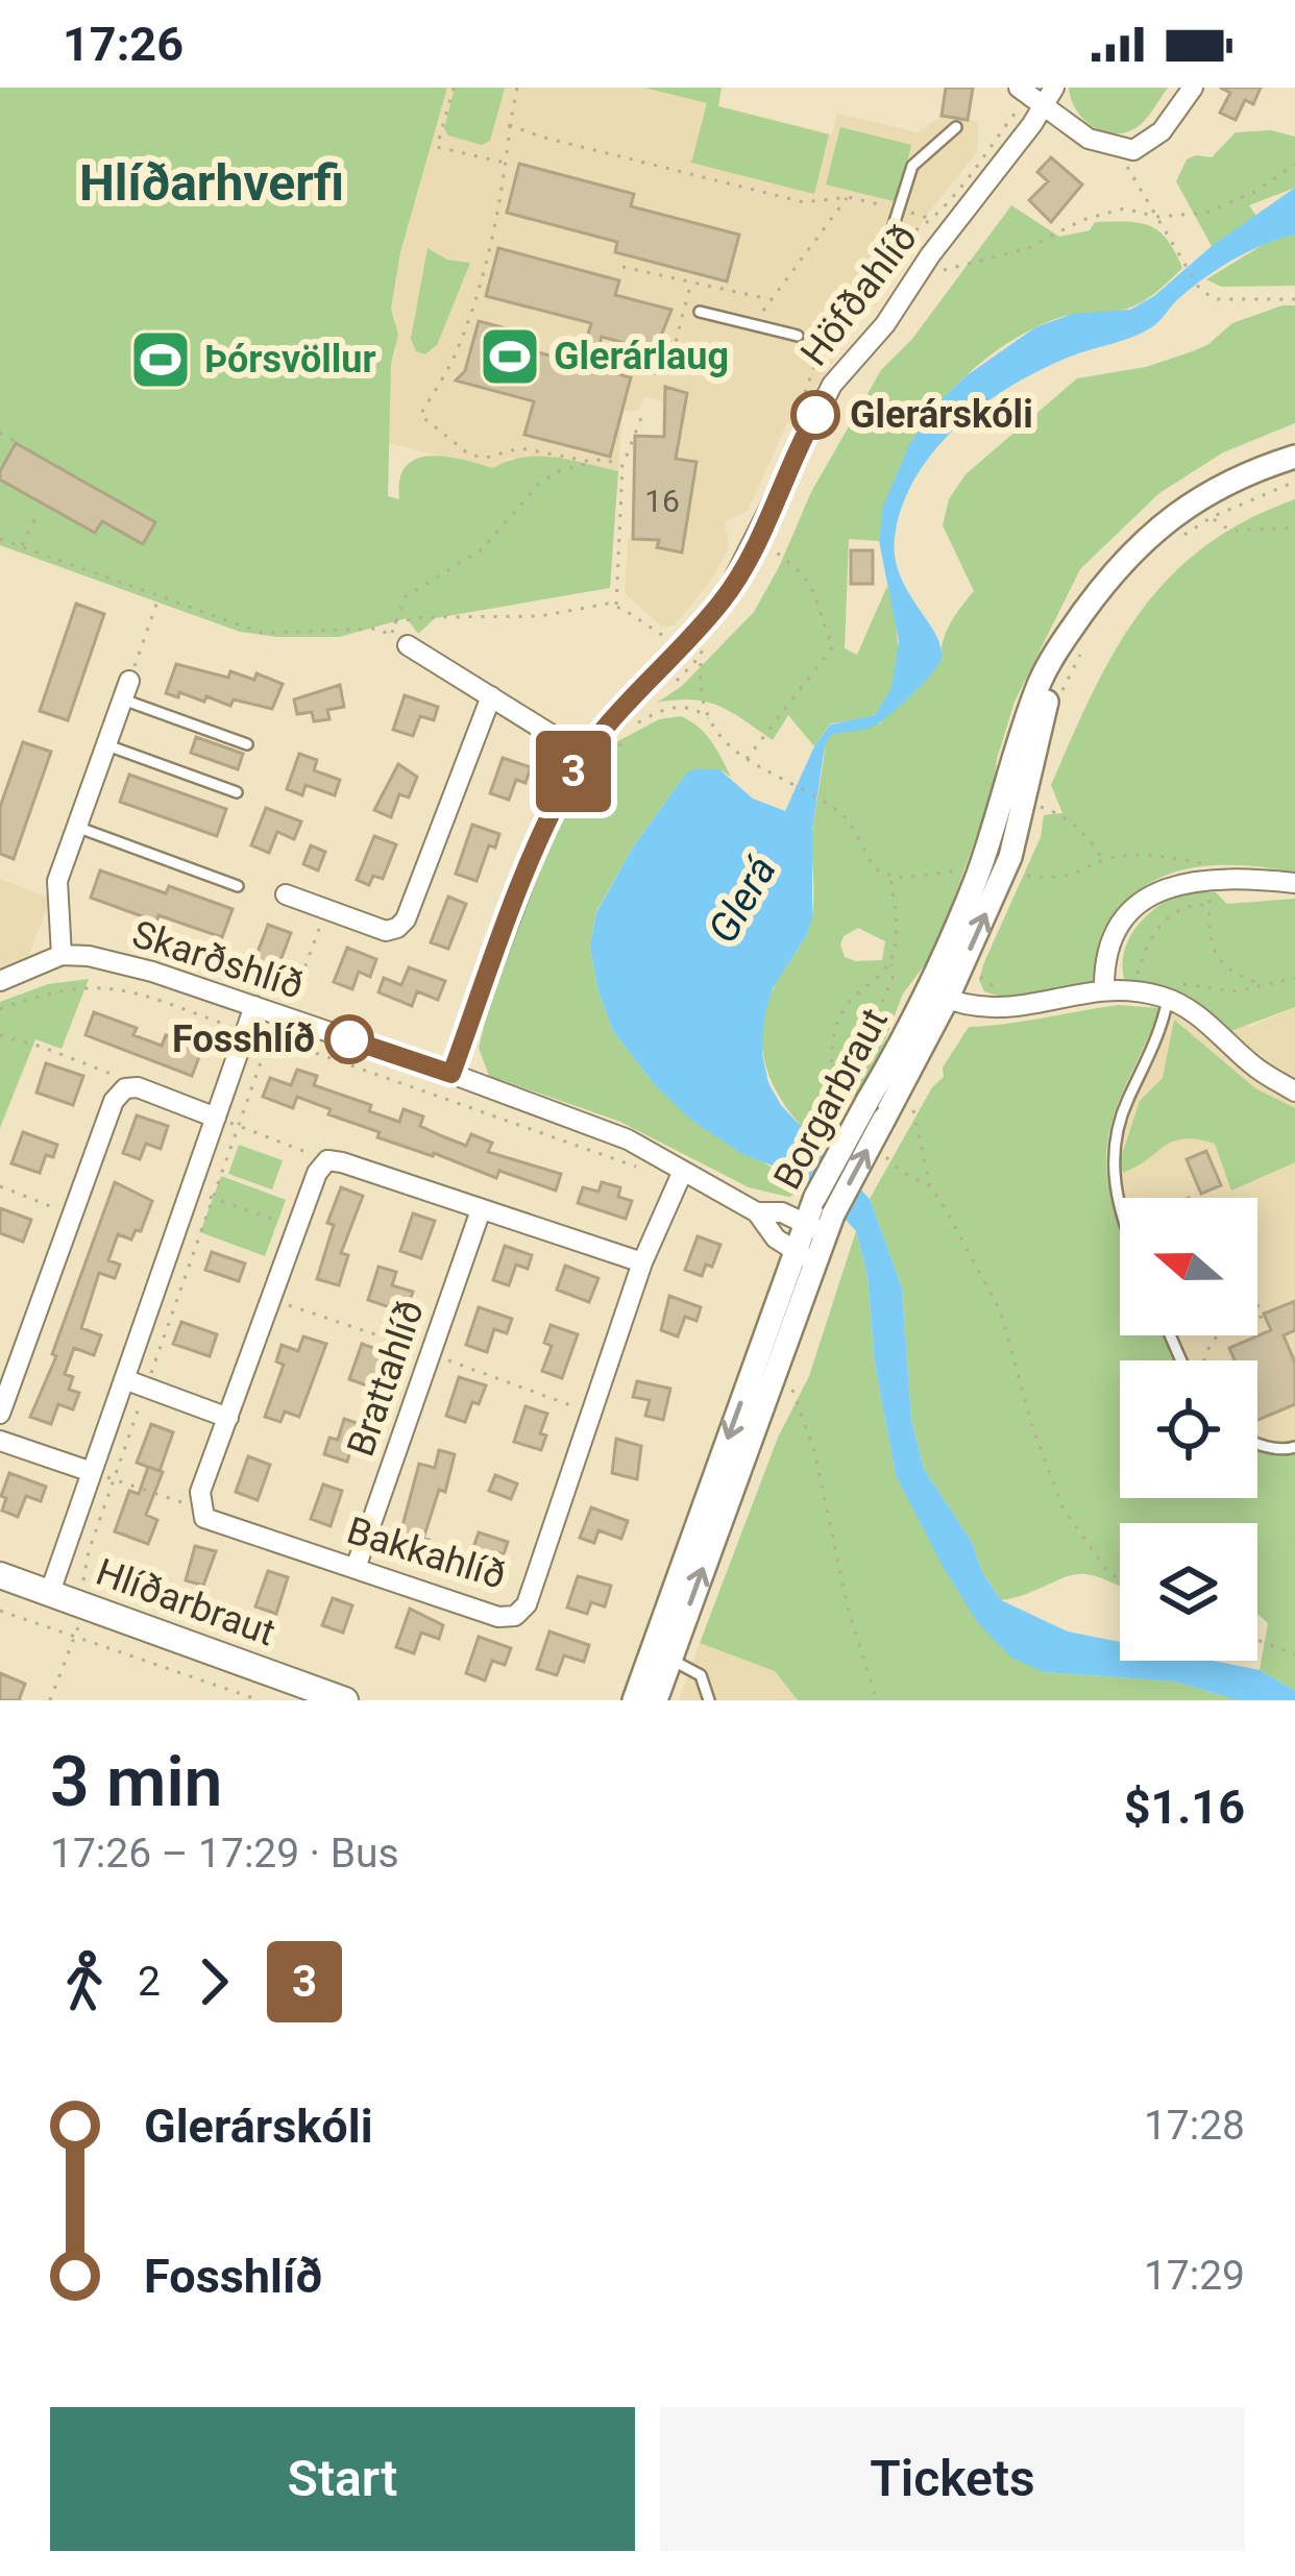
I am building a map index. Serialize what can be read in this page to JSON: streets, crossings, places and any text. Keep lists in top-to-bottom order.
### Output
{
  "streets": {
    "main road": ["Hlíðarbraut"],
    "street": [
      "Höfðahlíð",
      "Skarðshlíð",
      "Borgarbraut",
      "Brattahlíð",
      "Bakkahlíð"
    ]
  },
  "crossings": [
    ["Höfðahlíð", "Skarðshlíð"],
    ["Skarðshlíð", "Borgarbraut"],
    ["Skarðshlíð", "Bakkahlíð"],
    ["Brattahlíð", "Bakkahlíð"]
  ],
  "districts": ["Hlíðarhverfi"],
  "water": ["Glerá"],
  "places": {
    "sports": ["Glerárlaug", "Þórsvöllur"],
    "other": ["Glerárskóli", "Fosshlíð"]
  },
  "lines": ["bus line 3"],
  "house_numbers": ["16"],
  "north": "left",
  "page": {
    "status": "17:26",
    "on_map": "3",
    "heading": ["3 min", "17:26 – 17:29 · Bus", "$1.16"],
    "legs": ["2", "3"],
    "list": [
      {
        "name": "Glerárskóli",
        "value": "17:28"
      },
      {
        "name": "Fosshlíð",
        "value": "17:29"
      }
    ],
    "buttons": ["Start", "Tickets"]
  }
}
